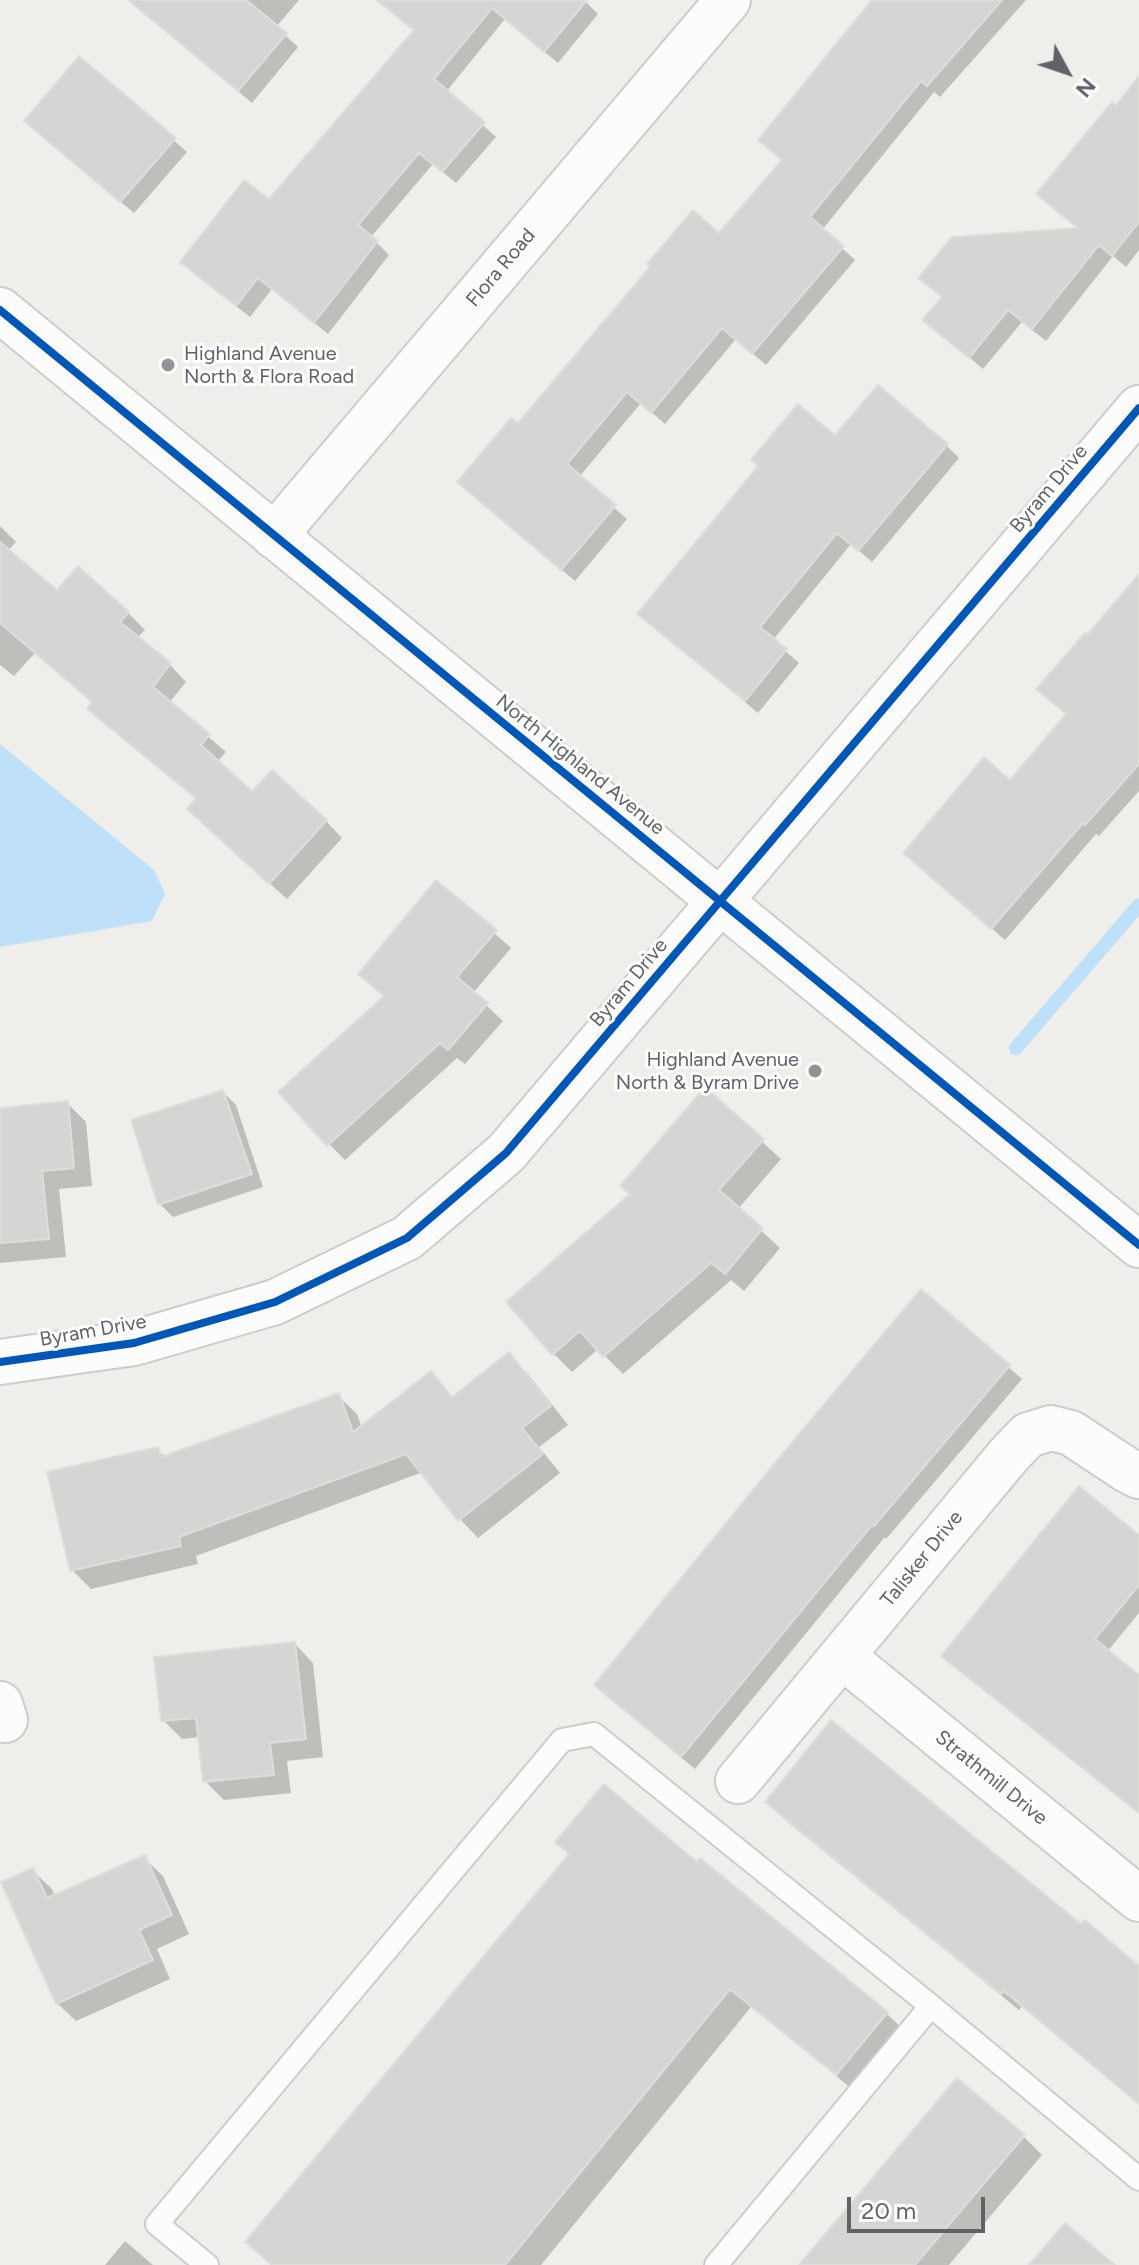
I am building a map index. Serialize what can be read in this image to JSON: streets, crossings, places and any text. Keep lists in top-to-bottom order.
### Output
{
  "streets": {
    "street": [
      "Flora Road",
      "Byram Drive",
      "North Highland Avenue",
      "Talisker Drive",
      "Strathmill Drive"
    ]
  },
  "crossings": [
    ["Flora Road", "North Highland Avenue"],
    ["Byram Drive", "North Highland Avenue"],
    ["Talisker Drive", "Strathmill Drive"]
  ],
  "places": ["Highland Avenue North & Flora Road", "Highland Avenue North & Byram Drive"],
  "scale_bar": "20 m",
  "north": "bottom right"
}
